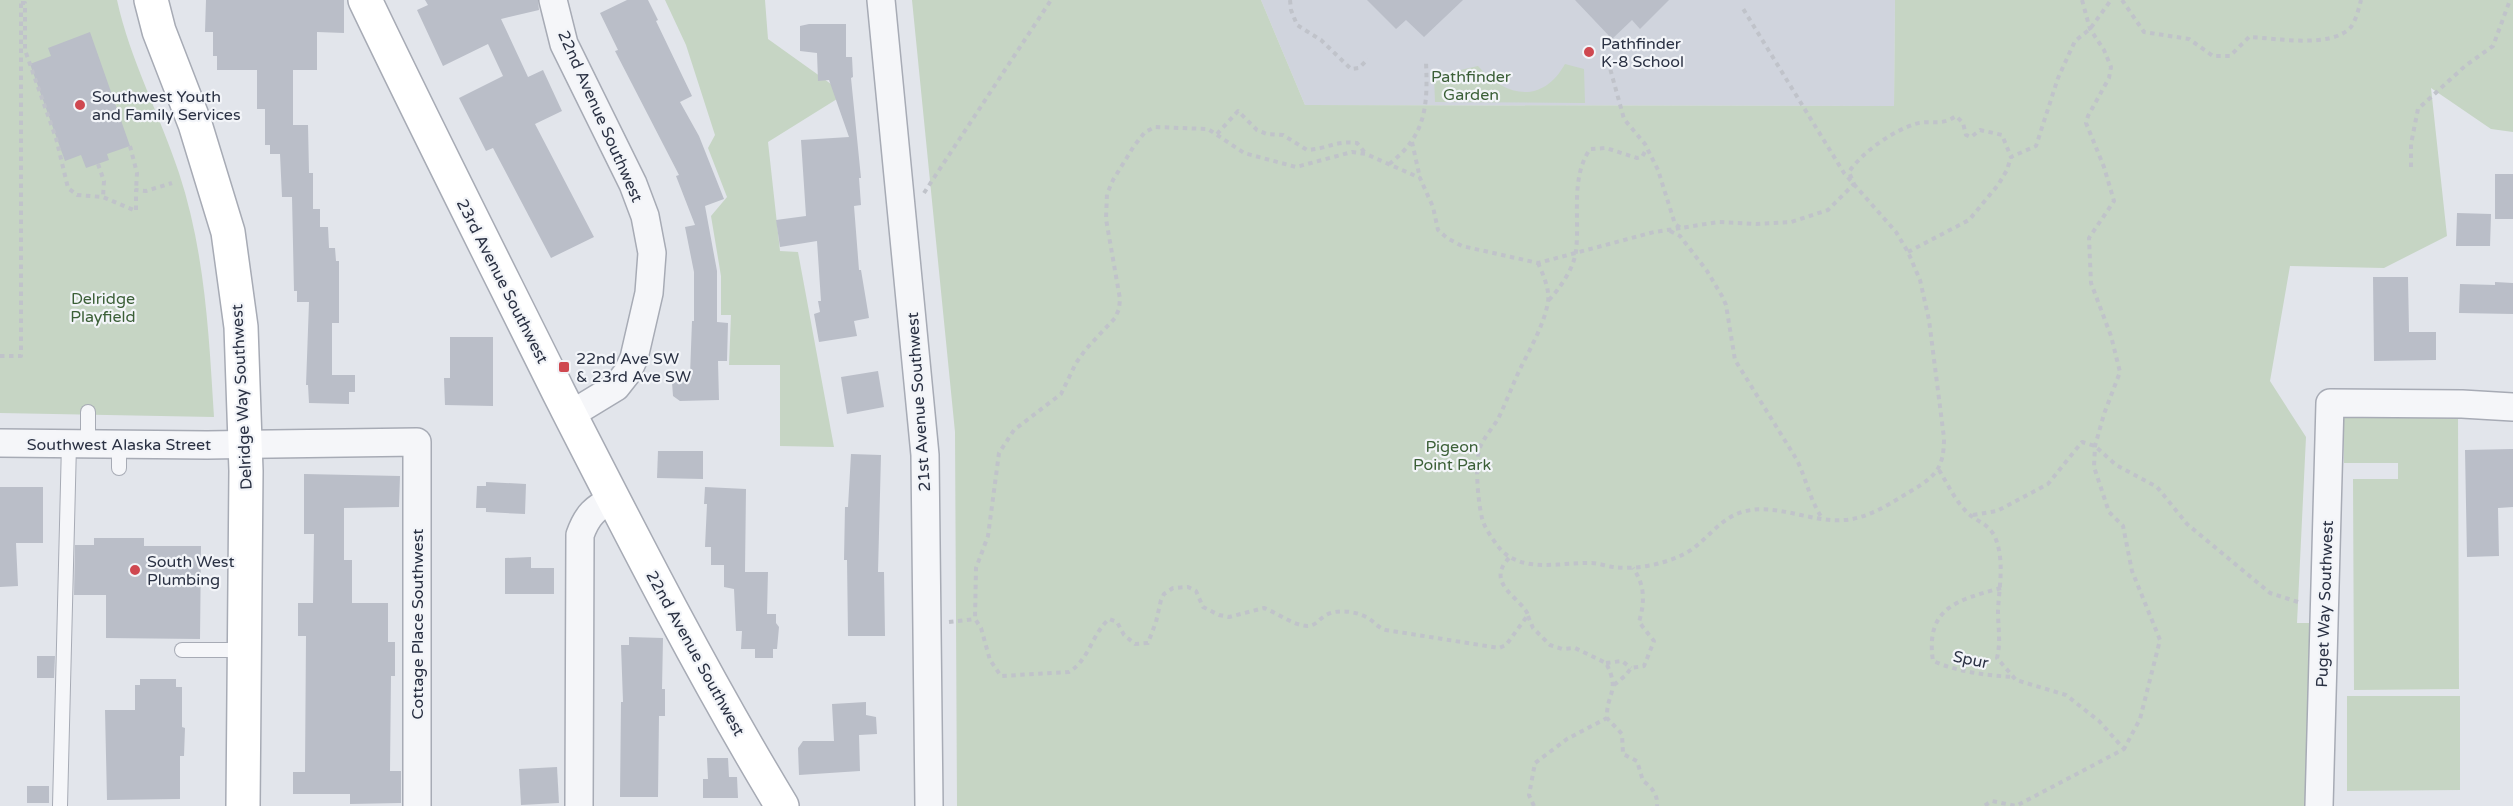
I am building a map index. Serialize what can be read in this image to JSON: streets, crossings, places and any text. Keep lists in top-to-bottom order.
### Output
{
  "streets": {
    "street": [
      "22nd Avenue Southwest",
      "23rd Avenue Southwest",
      "Delridge Way Southwest",
      "21st Avenue Southwest",
      "Southwest Alaska Street",
      "Puget Way Southwest",
      "Cottage Place Southwest"
    ],
    "path": ["Spur"]
  },
  "crossings": [
    ["22nd Avenue Southwest", "23rd Avenue Southwest"],
    ["Delridge Way Southwest", "Southwest Alaska Street"],
    ["Southwest Alaska Street", "Cottage Place Southwest"]
  ],
  "parks": ["Pathfinder Garden", "Delridge Playfield", "Pigeon Point Park"],
  "places": {
    "other": ["Pathfinder K-8 School", "Southwest Youth and Family Services", "South West Plumbing"],
    "transit": ["22nd Ave SW & 23rd Ave SW"]
  }
}
